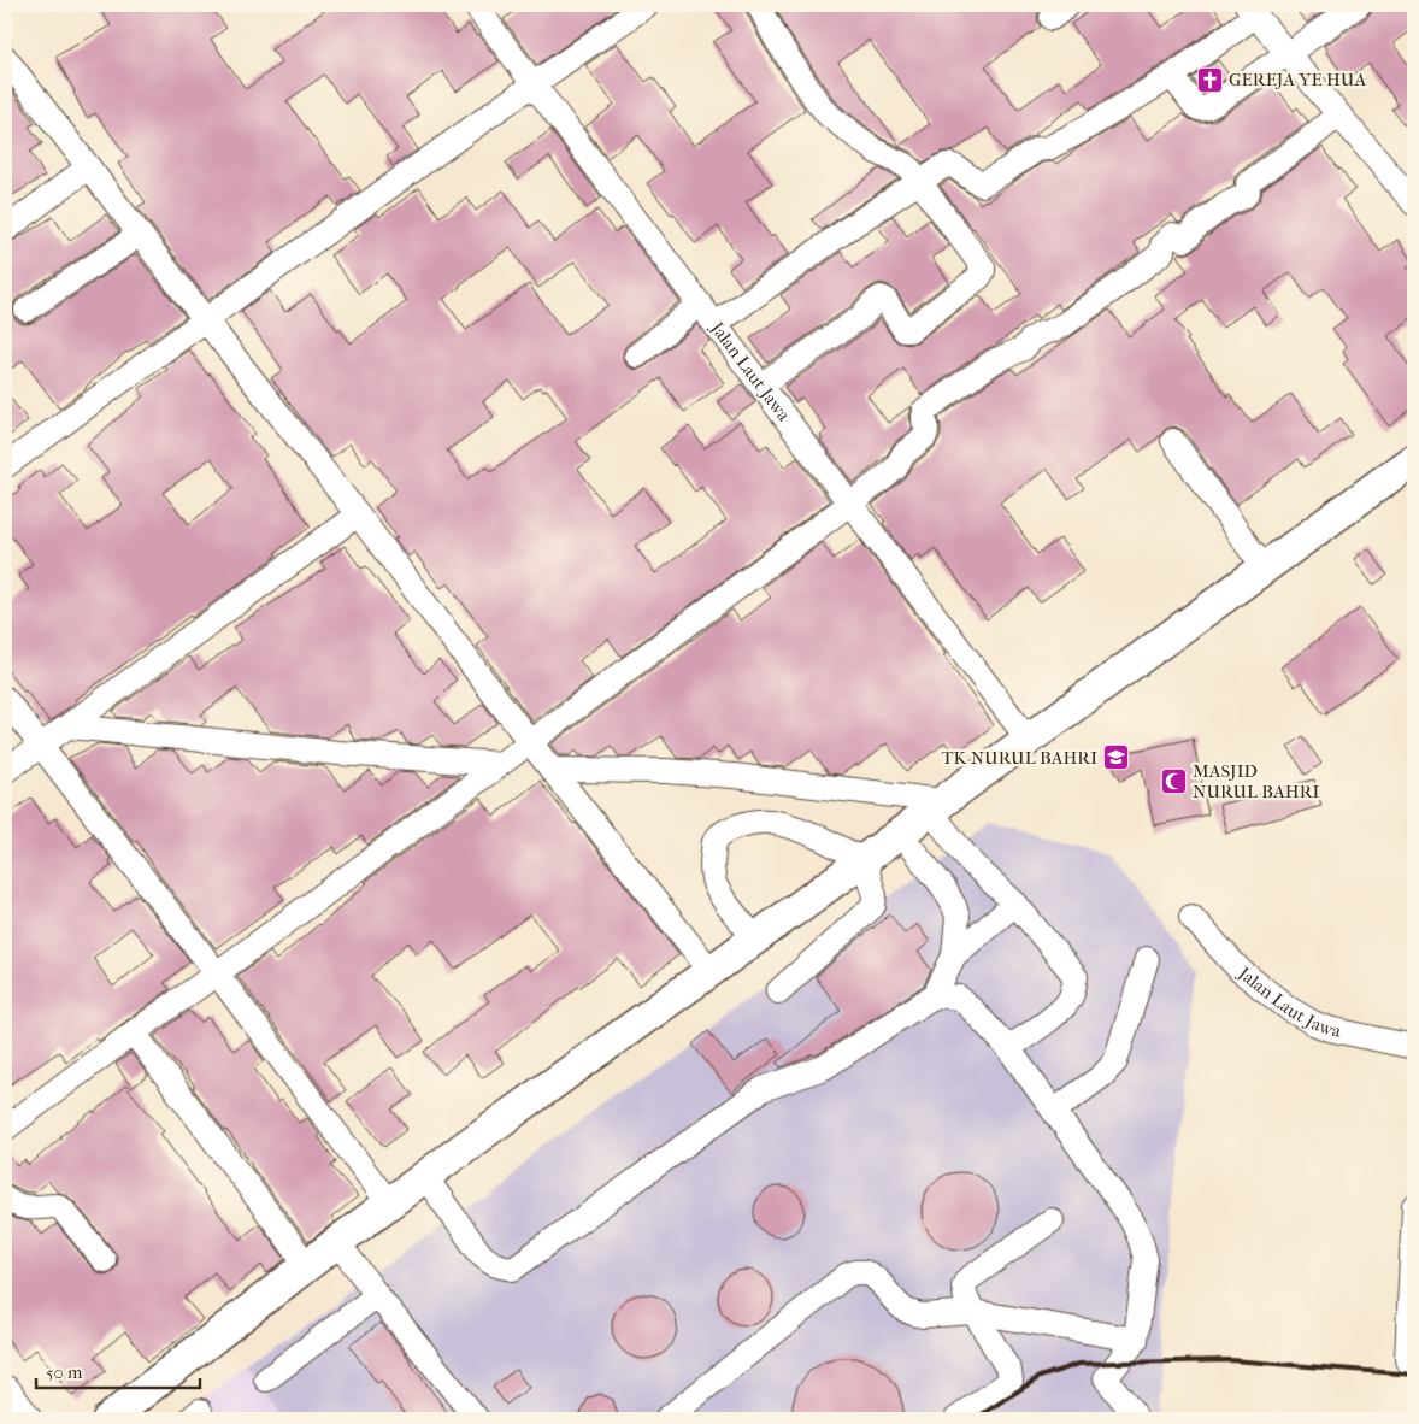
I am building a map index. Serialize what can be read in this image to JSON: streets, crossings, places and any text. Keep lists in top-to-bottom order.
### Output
{
  "streets": {
    "street": ["Jalan Laut Jawa"]
  },
  "places": {
    "church": ["GEREJA YE HUA"],
    "school or university": ["TK NURUL BAHRI"],
    "mosque": ["MASJID NURUL BAHRI"]
  },
  "scale_bar": "50 m"
}
